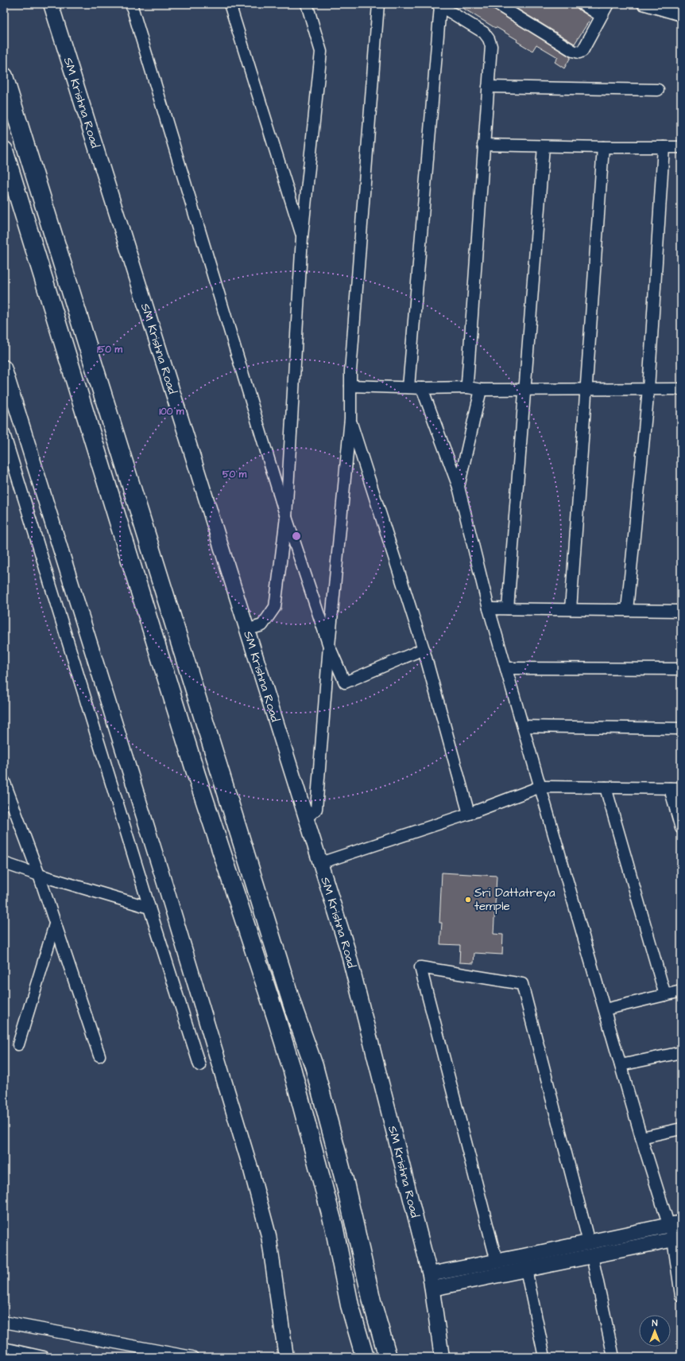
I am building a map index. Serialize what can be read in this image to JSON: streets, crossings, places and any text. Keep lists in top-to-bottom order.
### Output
{
  "streets": {
    "street": ["SM Krishna Road"]
  },
  "places": ["Sri Dattatreya temple"],
  "north": "top",
  "rings": ["150 m", "100 m", "50 m"]
}
